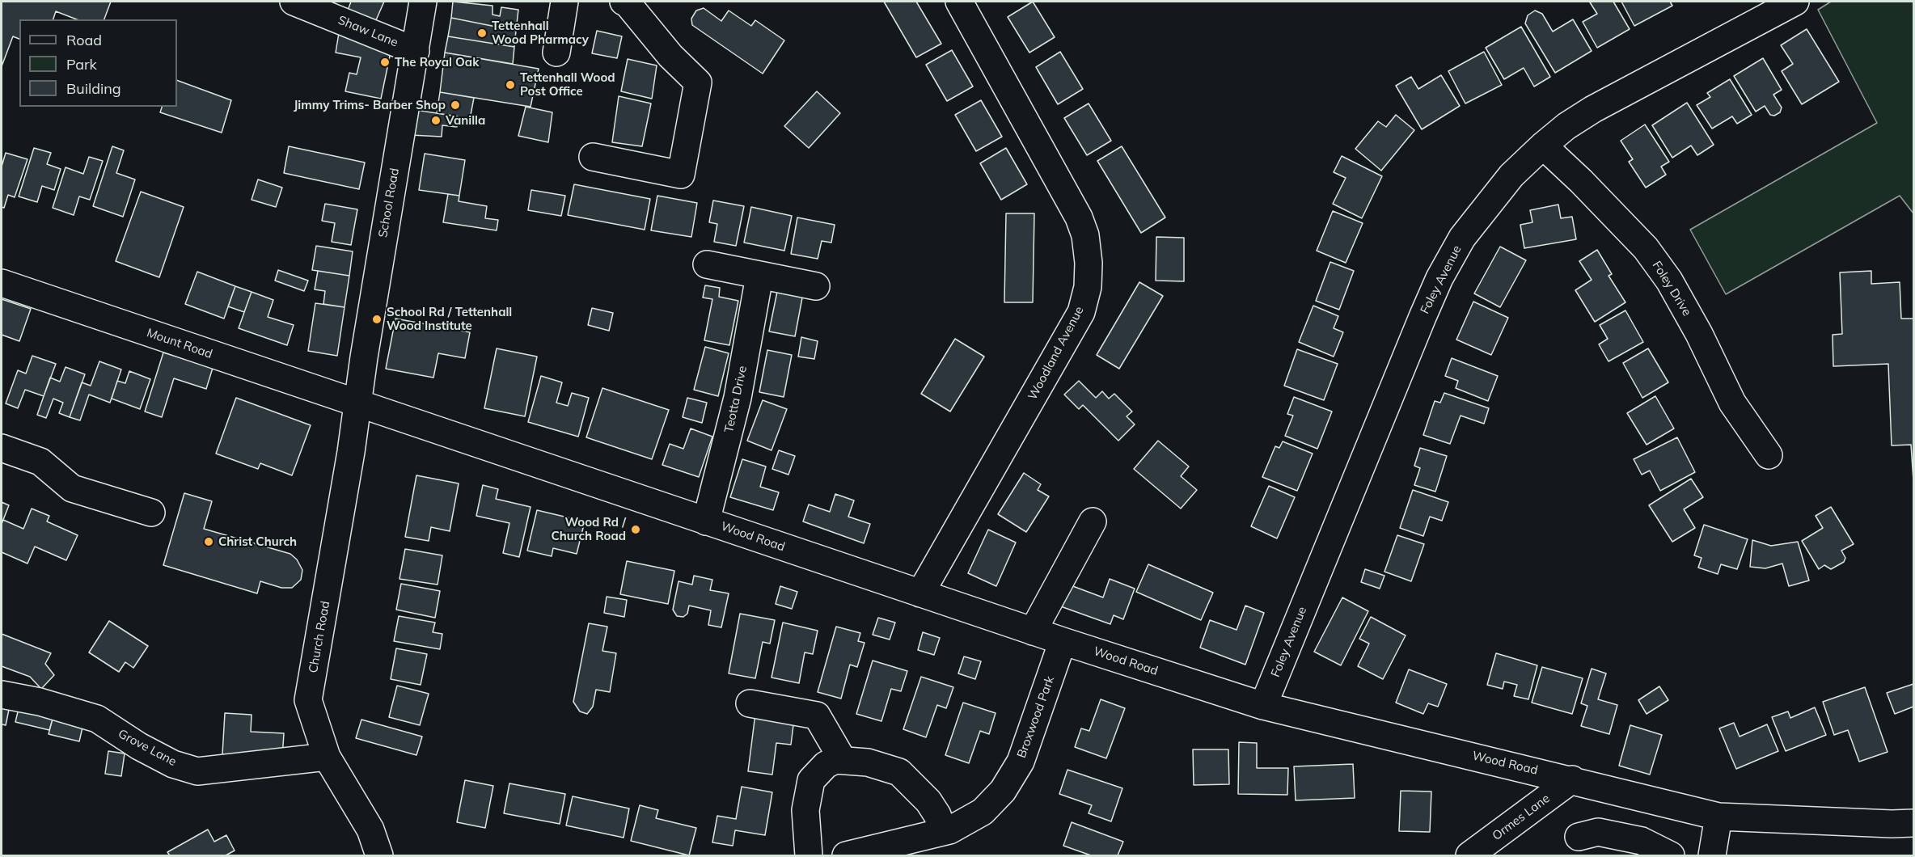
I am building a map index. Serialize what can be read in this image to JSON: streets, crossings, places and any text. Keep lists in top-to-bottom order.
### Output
{
  "streets": {
    "street": [
      "Shaw Lane",
      "School Road",
      "Foley Avenue",
      "Foley Drive",
      "Mount Road",
      "Woodland Avenue",
      "Teotta Drive",
      "Wood Road",
      "Church Road",
      "Broxwood Park",
      "Grove Lane",
      "Ormes Lane"
    ]
  },
  "crossings": [
    ["Shaw Lane", "School Road"],
    ["School Road", "Mount Road"],
    ["School Road", "Wood Road"],
    ["School Road", "Church Road"],
    ["Foley Avenue", "Foley Drive"],
    ["Foley Avenue", "Wood Road"],
    ["Mount Road", "Wood Road"],
    ["Mount Road", "Church Road"],
    ["Woodland Avenue", "Wood Road"],
    ["Teotta Drive", "Wood Road"],
    ["Wood Road", "Church Road"],
    ["Wood Road", "Broxwood Park"],
    ["Wood Road", "Ormes Lane"],
    ["Church Road", "Grove Lane"]
  ],
  "places": [
    "Tettenhall Wood Pharmacy",
    "The Royal Oak",
    "Tettenhall Wood Post Office",
    "Jimmy Trims- Barber Shop",
    "Vanilla",
    "School Rd / Tettenhall Wood Institute",
    "Wood Rd / Church Road",
    "Christ Church"
  ],
  "legend": ["Road", "Park", "Building"]
}
